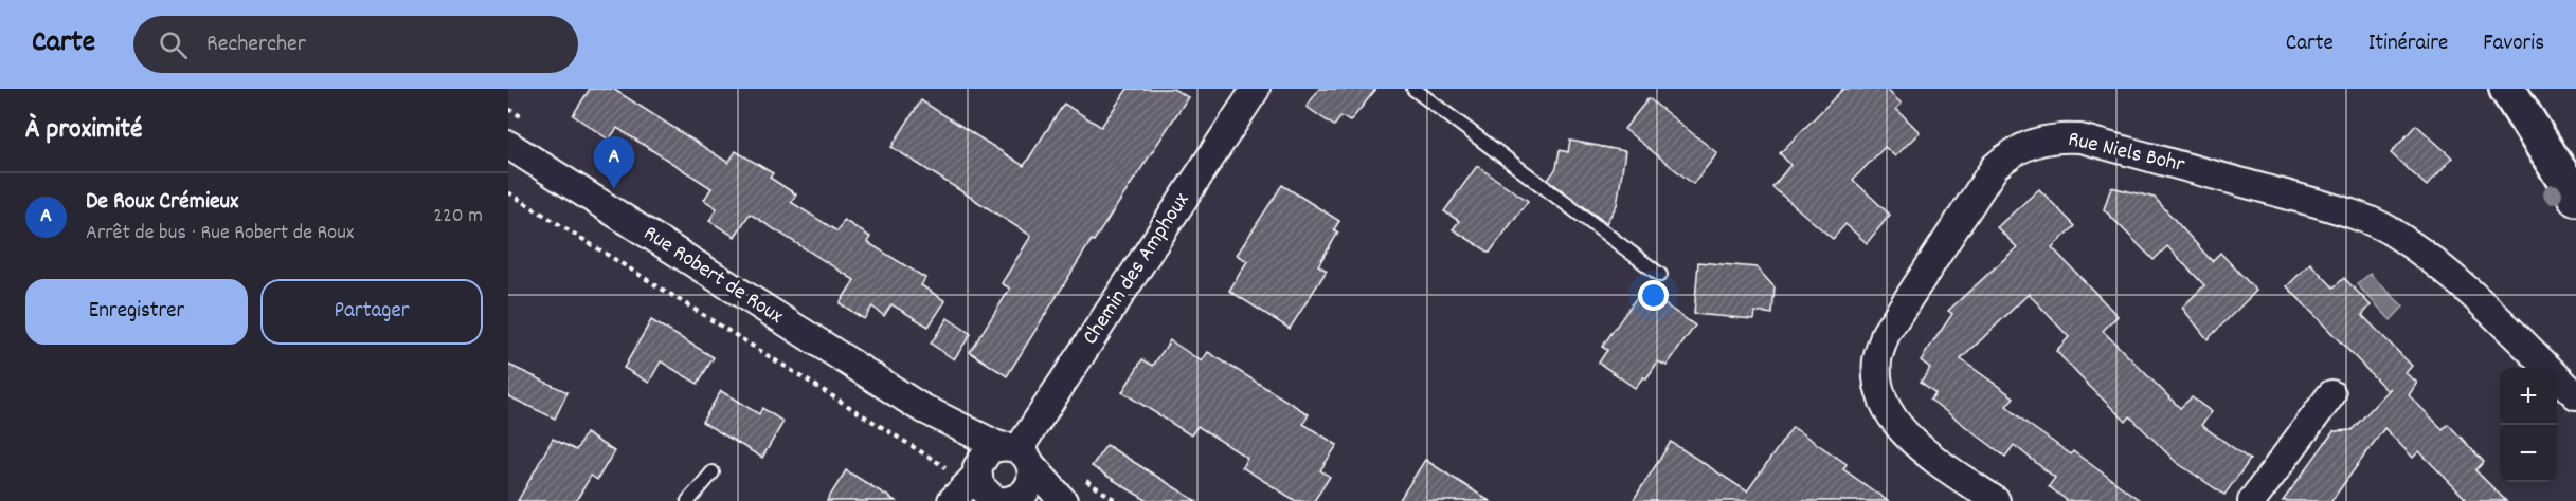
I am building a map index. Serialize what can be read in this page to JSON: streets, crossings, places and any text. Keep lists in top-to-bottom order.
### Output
{
  "streets": {
    "street": ["Rue Niels Bohr", "Chemin des Amphoux", "Rue Robert de Roux"]
  },
  "crossings": [
    ["Chemin des Amphoux", "Rue Robert de Roux"]
  ],
  "page": {
    "header": "Carte",
    "search": "Rechercher",
    "nav": ["Carte", "Itinéraire", "Favoris"],
    "heading": "À proximité",
    "pins": "A",
    "list": [
      {
        "mark": "A",
        "name": "De Roux Crémieux",
        "note": "Arrêt de bus · Rue Robert de Roux",
        "value": "220 m"
      }
    ],
    "buttons": ["Enregistrer", "Partager"],
    "map_buttons": ["+", "−"]
  }
}
